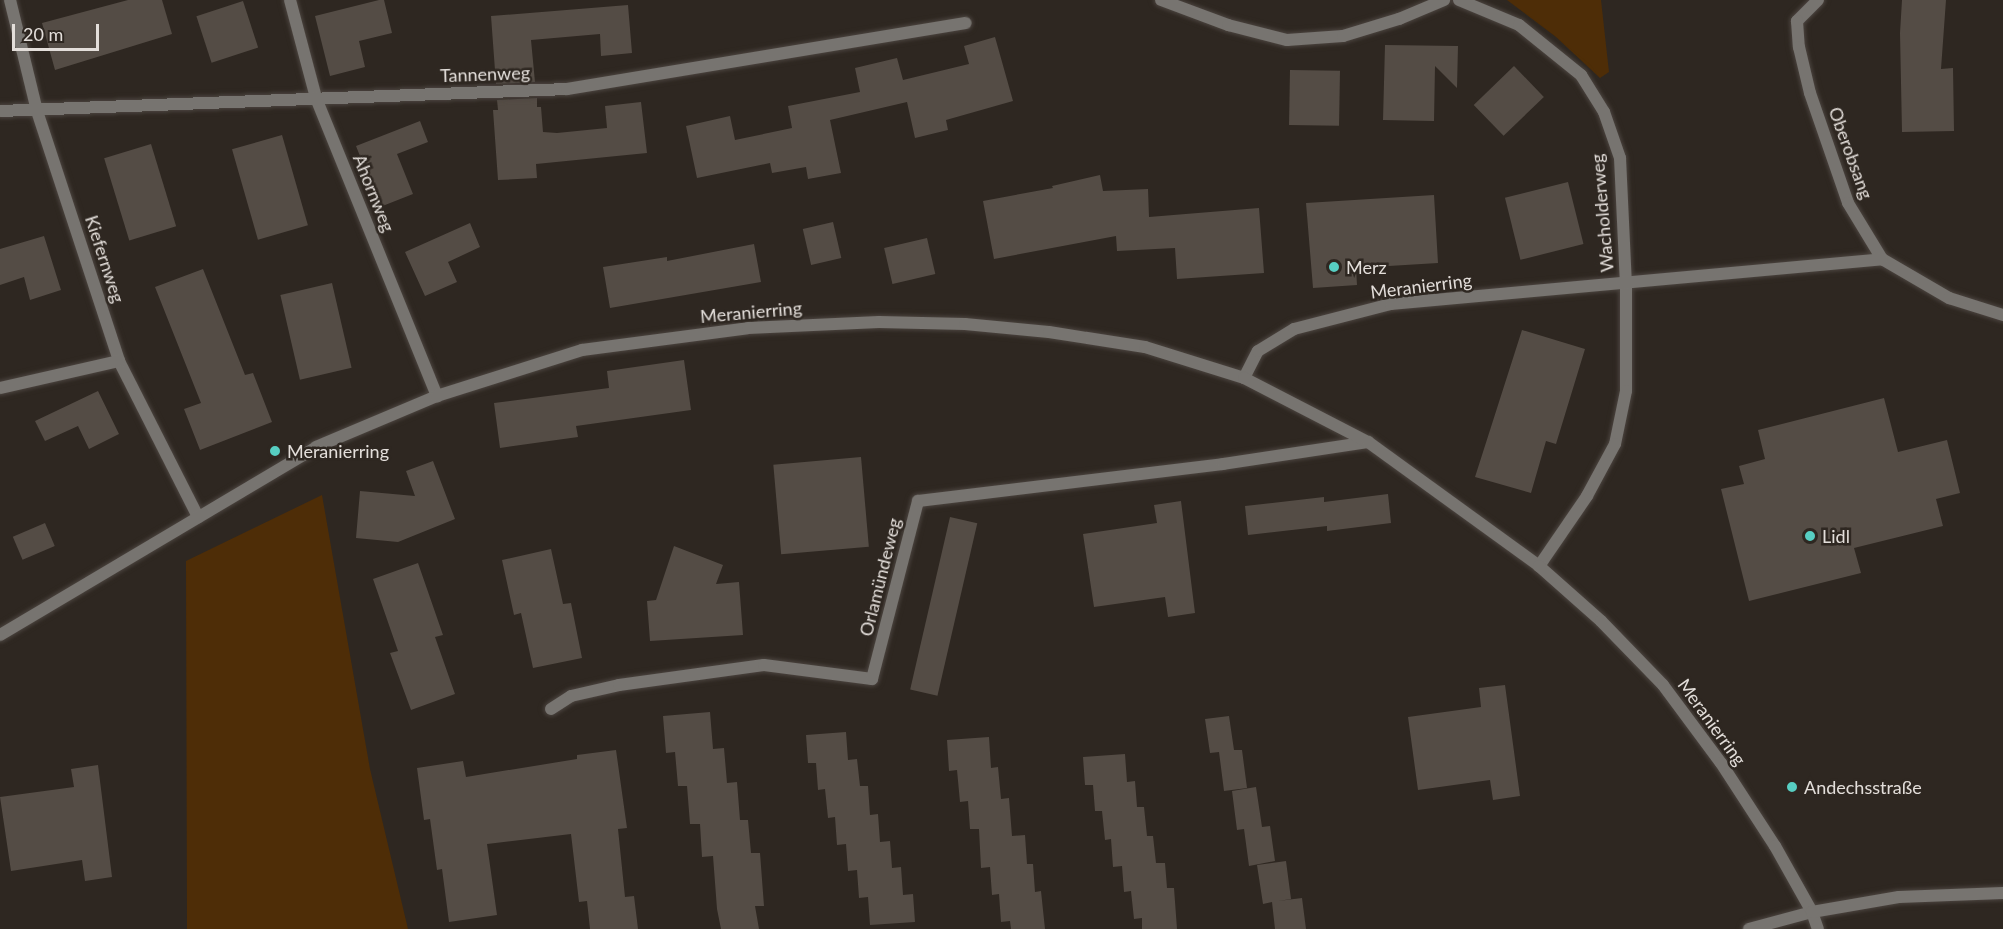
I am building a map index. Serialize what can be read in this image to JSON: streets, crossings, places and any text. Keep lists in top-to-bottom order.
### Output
{
  "streets": {
    "street": [
      "Tannenweg",
      "Oberobsang",
      "Ahornweg",
      "Wacholderweg",
      "Kiefernweg",
      "Meranierring",
      "Orlamündeweg"
    ]
  },
  "crossings": [
    ["Tannenweg", "Ahornweg"],
    ["Tannenweg", "Kiefernweg"],
    ["Oberobsang", "Meranierring"],
    ["Ahornweg", "Meranierring"],
    ["Wacholderweg", "Meranierring"],
    ["Kiefernweg", "Meranierring"],
    ["Meranierring", "Orlamündeweg"]
  ],
  "places": [
    "Merz",
    "Meranierring",
    "Lidl",
    "Andechsstraße"
  ],
  "scale_bar": "20 m"
}
